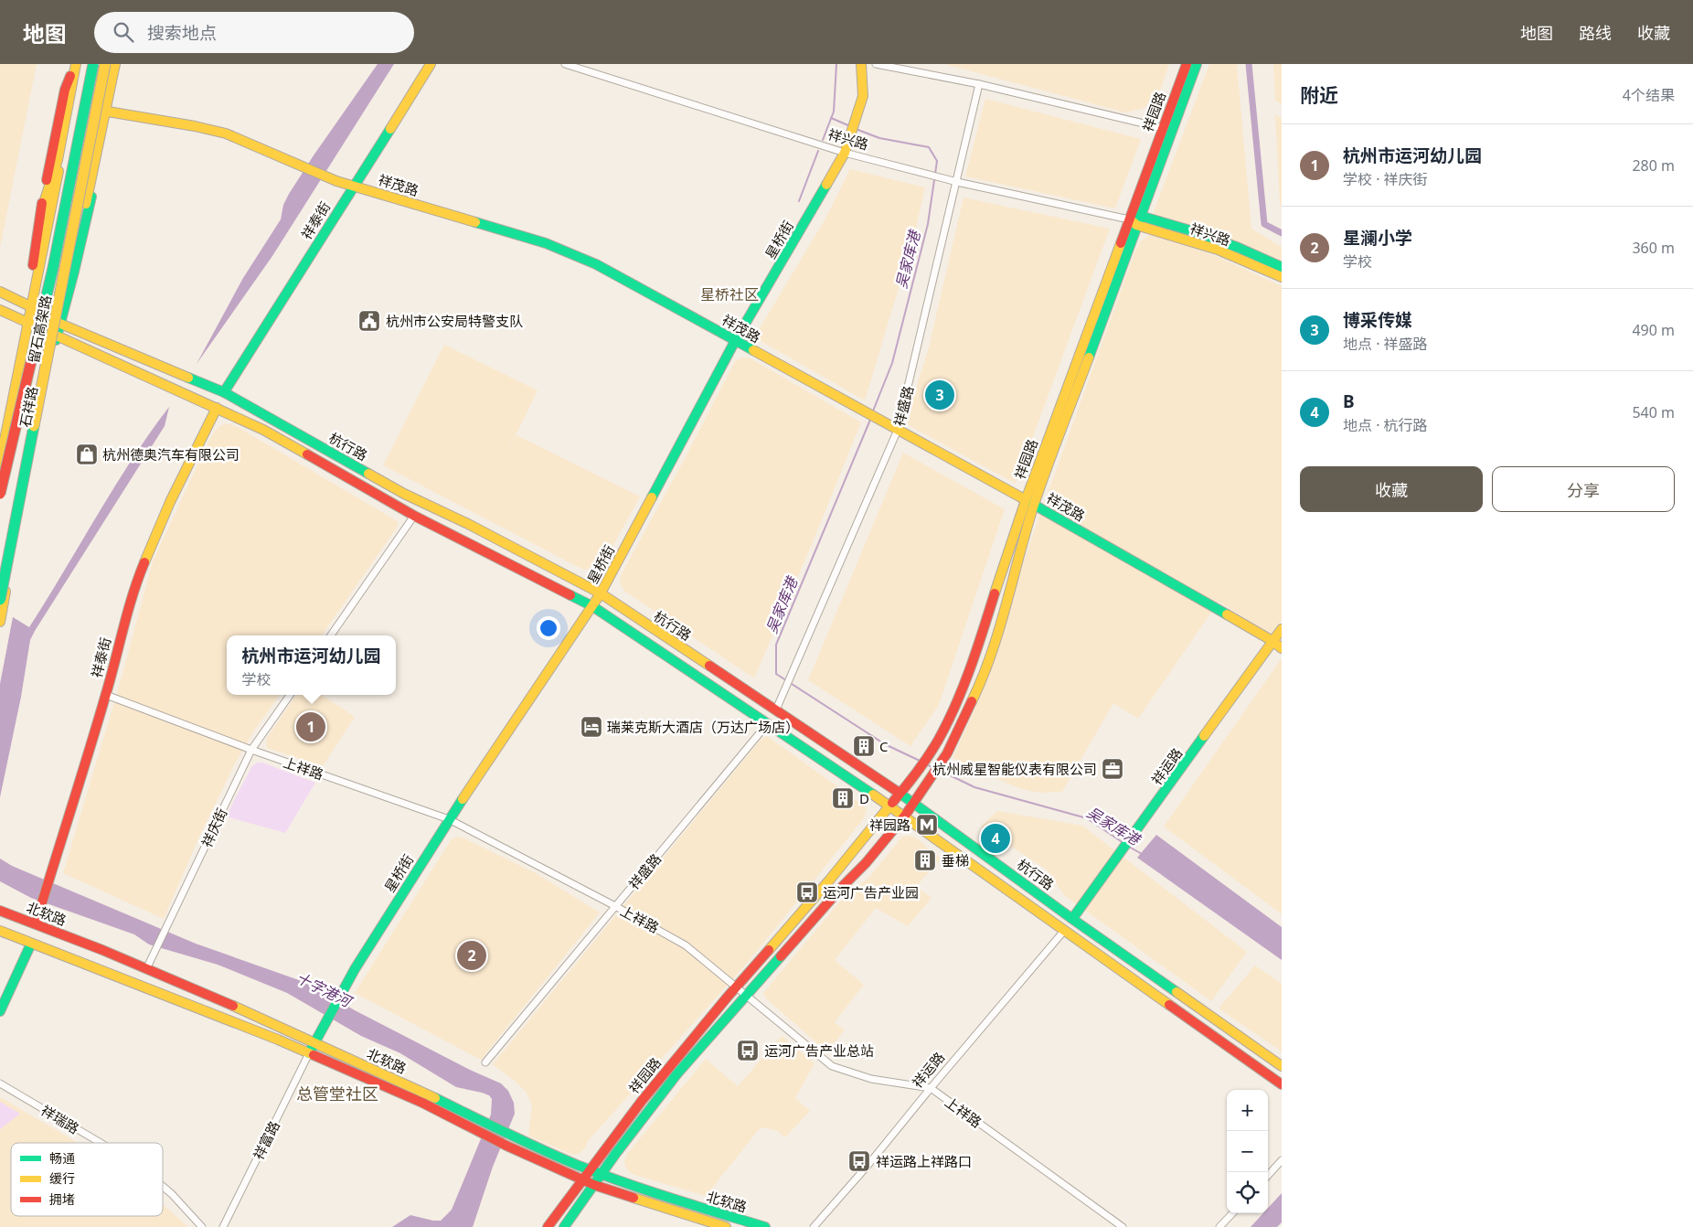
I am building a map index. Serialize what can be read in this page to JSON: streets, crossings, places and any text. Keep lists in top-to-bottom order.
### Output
{
  "streets": {
    "main road": [
      "祥园路",
      "祥兴路",
      "祥茂路",
      "祥泰街",
      "星桥街",
      "留石高架路",
      "石祥路",
      "杭行路",
      "祥运路",
      "北软路"
    ],
    "street": [
      "祥盛路",
      "上祥路",
      "祥庆街",
      "祥瑞路",
      "祥富路"
    ]
  },
  "crossings": [
    ["祥园路", "祥兴路"],
    ["祥园路", "祥茂路"],
    ["祥园路", "杭行路"],
    ["祥园路", "上祥路"],
    ["祥园路", "北软路"],
    ["祥兴路", "星桥街"],
    ["祥兴路", "祥盛路"],
    ["祥茂路", "祥泰街"],
    ["祥茂路", "星桥街"],
    ["祥茂路", "祥盛路"],
    ["祥茂路", "石祥路"],
    ["祥茂路", "祥运路"],
    ["祥泰街", "杭行路"],
    ["祥泰街", "上祥路"],
    ["祥泰街", "北软路"],
    ["星桥街", "杭行路"],
    ["星桥街", "上祥路"],
    ["星桥街", "北软路"],
    ["星桥街", "祥富路"],
    ["祥盛路", "杭行路"],
    ["祥盛路", "上祥路"],
    ["石祥路", "杭行路"],
    ["杭行路", "祥运路"],
    ["祥运路", "上祥路"],
    ["上祥路", "祥庆街"],
    ["祥庆街", "北软路"],
    ["北软路", "祥富路"]
  ],
  "districts": ["星桥社区", "总管堂社区"],
  "water": ["吴家库港", "十字港河"],
  "places": {
    "public building": ["杭州市公安局特警支队"],
    "shop": ["杭州德奥汽车有限公司"],
    "hotel": ["瑞莱克斯大酒店（万达广场店）"],
    "building": ["C", "D", "垂梯"],
    "office": ["杭州威星智能仪表有限公司"],
    "metro station": ["祥园路"],
    "bus stop": ["运河广告产业园", "运河广告产业总站", "祥运路上祥路口"]
  },
  "legend": ["畅通", "缓行", "拥堵"],
  "page": {
    "header": "地图",
    "search": "搜索地点",
    "nav": ["地图", "路线", "收藏"],
    "heading": ["附近", "4个结果"],
    "list": [
      {
        "mark": "1",
        "name": "杭州市运河幼儿园",
        "note": "学校 · 祥庆街",
        "value": "280 m"
      },
      {
        "mark": "2",
        "name": "星澜小学",
        "note": "学校",
        "value": "360 m"
      },
      {
        "mark": "3",
        "name": "博采传媒",
        "note": "地点 · 祥盛路",
        "value": "490 m"
      },
      {
        "mark": "4",
        "name": "B",
        "note": "地点 · 杭行路",
        "value": "540 m"
      }
    ],
    "pins": [
      "3",
      "1",
      "4",
      "2"
    ],
    "buttons": ["收藏", "分享"],
    "popup": ["杭州市运河幼儿园", "学校"],
    "map_buttons": ["+", "−"]
  }
}
